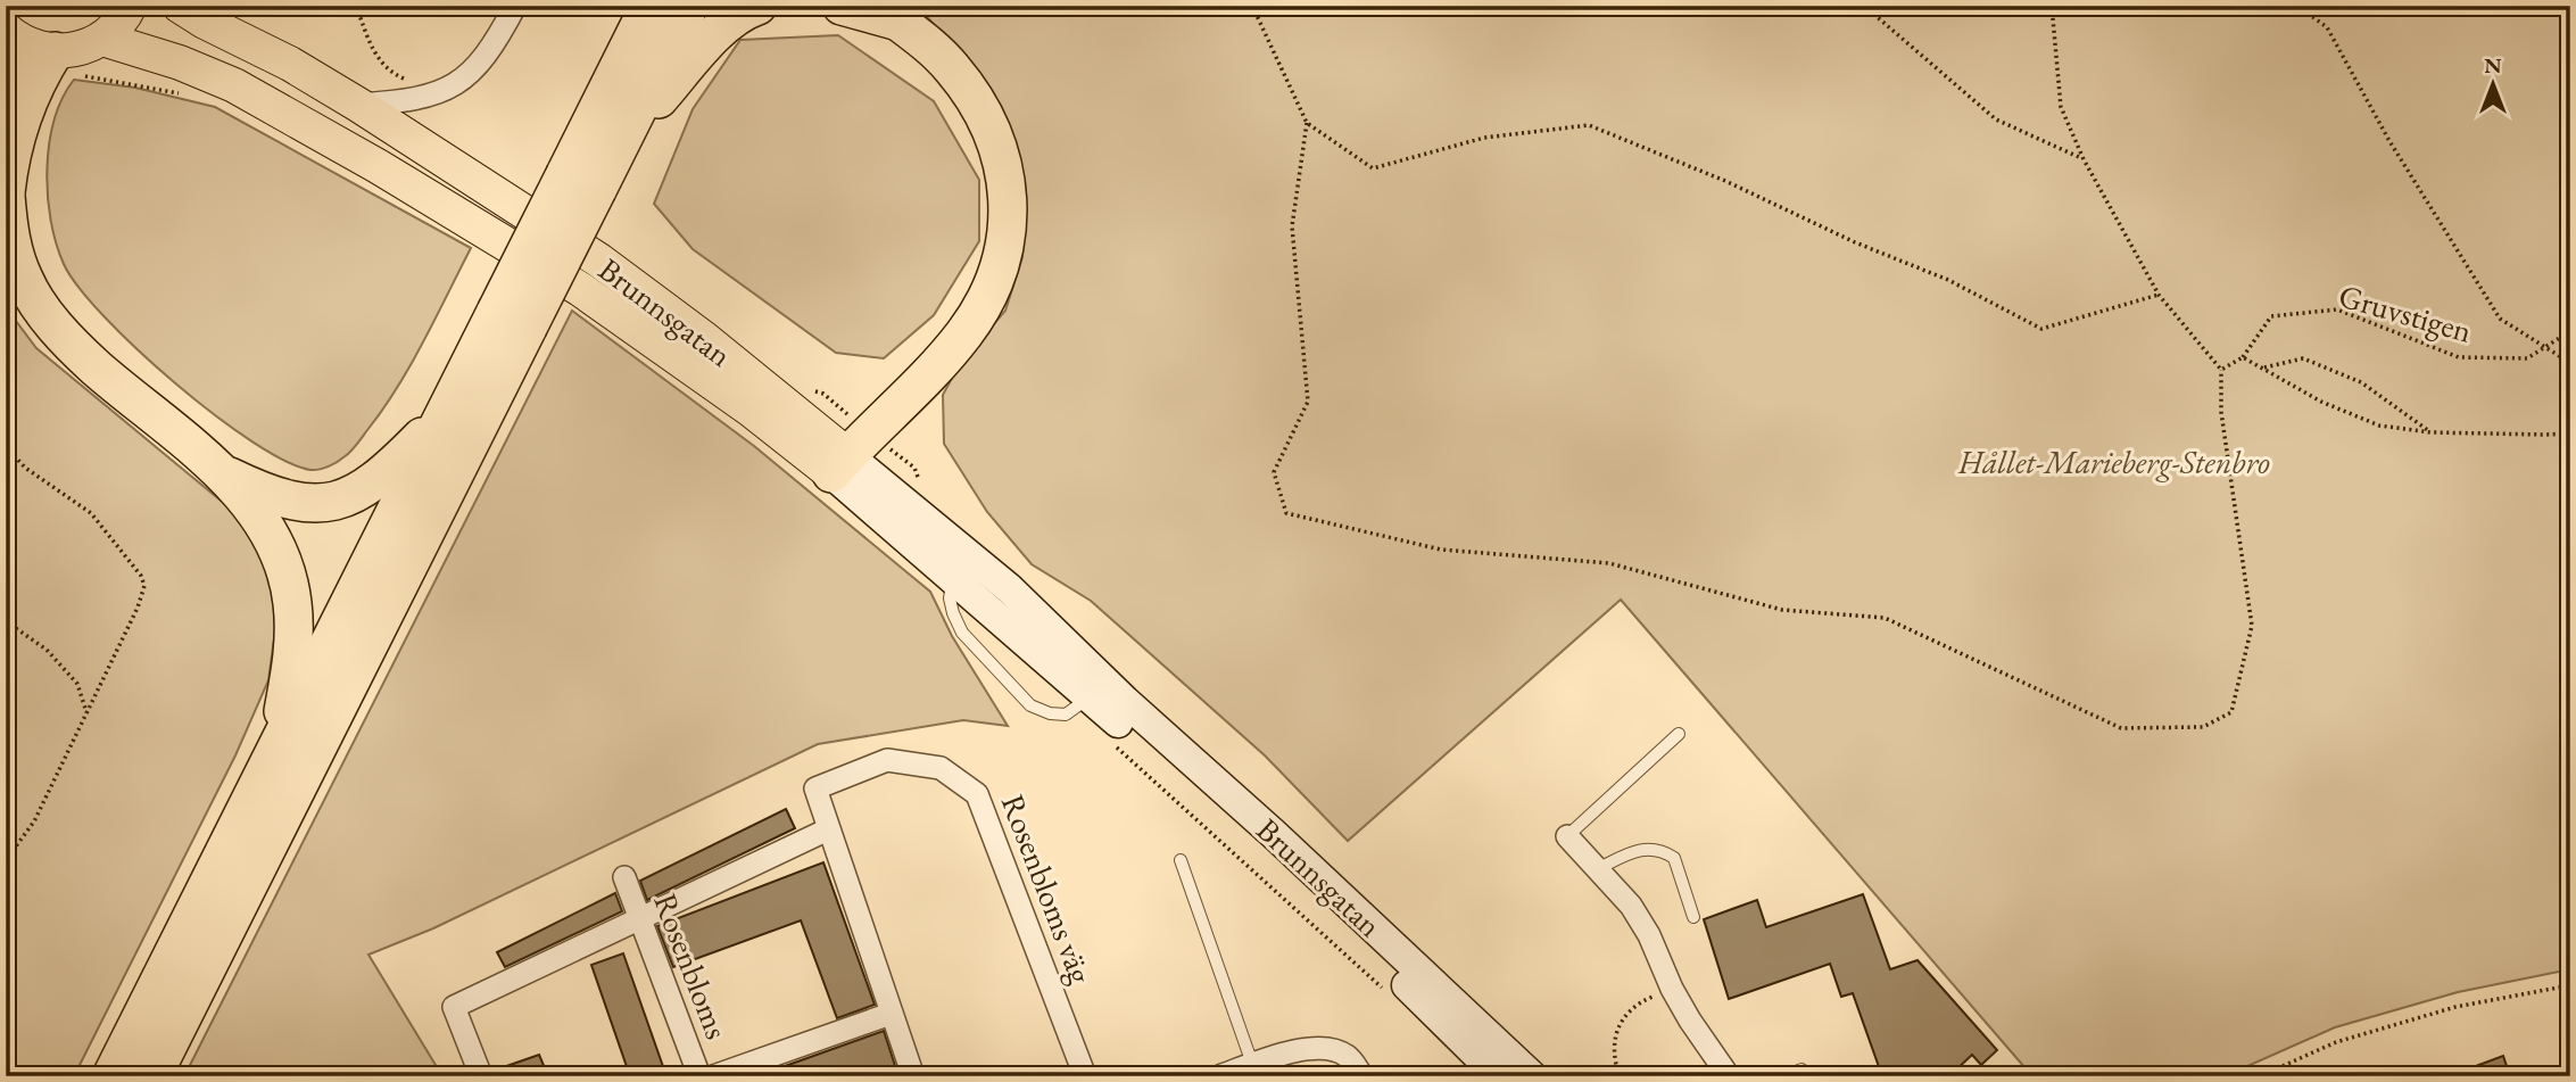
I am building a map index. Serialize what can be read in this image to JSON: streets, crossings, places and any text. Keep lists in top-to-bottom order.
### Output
{
  "streets": {
    "main road": ["Brunnsgatan"],
    "street": ["Rosenbloms väg", "Rosenbloms"],
    "path": ["Gruvstigen"]
  },
  "parks": ["Hållet-Marieberg-Stenbro"],
  "north": "top"
}
